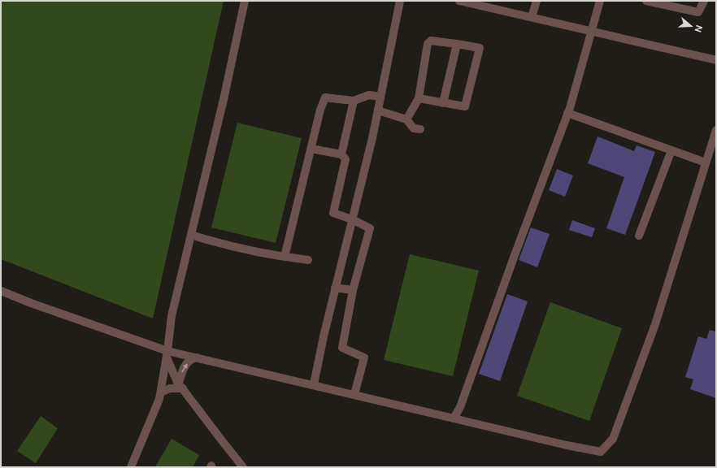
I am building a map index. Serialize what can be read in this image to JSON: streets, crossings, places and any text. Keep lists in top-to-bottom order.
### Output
{
  "north": "right"
}
